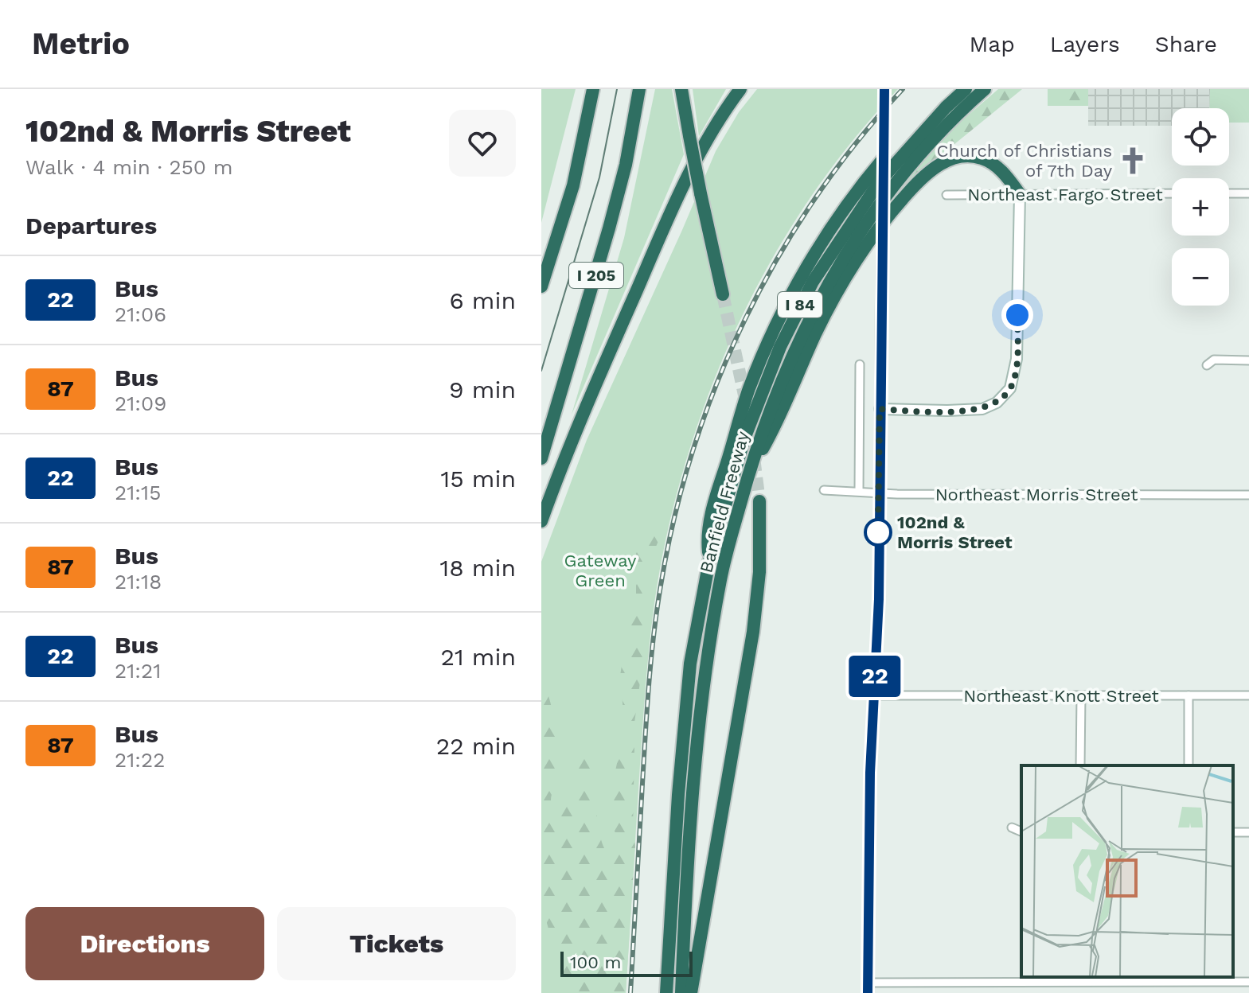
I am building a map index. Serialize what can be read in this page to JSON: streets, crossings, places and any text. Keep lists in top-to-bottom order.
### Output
{
  "streets": {
    "highway": ["I 205", "I 84", "Banfield Freeway"],
    "street": ["Northeast Fargo Street", "Northeast Morris Street", "Northeast Knott Street"]
  },
  "parks": ["Gateway Green"],
  "places": {
    "church": ["Church of Christians of 7th Day"],
    "other": ["102nd & Morris Street"]
  },
  "lines": ["bus line 22"],
  "scale_bar": "100 m",
  "page": {
    "header": "Metrio",
    "nav": ["Map", "Layers", "Share"],
    "heading": [
      ["102nd & Morris Street", "Walk · 4 min · 250 m"],
      "Departures"
    ],
    "on_map": "22",
    "map_buttons": ["+", "−"],
    "list": [
      {
        "mark": "22",
        "name": "Bus",
        "note": "21:06",
        "value": "6 min"
      },
      {
        "mark": "87",
        "name": "Bus",
        "note": "21:09",
        "value": "9 min"
      },
      {
        "mark": "22",
        "name": "Bus",
        "note": "21:15",
        "value": "15 min"
      },
      {
        "mark": "87",
        "name": "Bus",
        "note": "21:18",
        "value": "18 min"
      },
      {
        "mark": "22",
        "name": "Bus",
        "note": "21:21",
        "value": "21 min"
      },
      {
        "mark": "87",
        "name": "Bus",
        "note": "21:22",
        "value": "22 min"
      }
    ],
    "buttons": ["Directions", "Tickets"],
    "scale": "100 m"
  }
}
